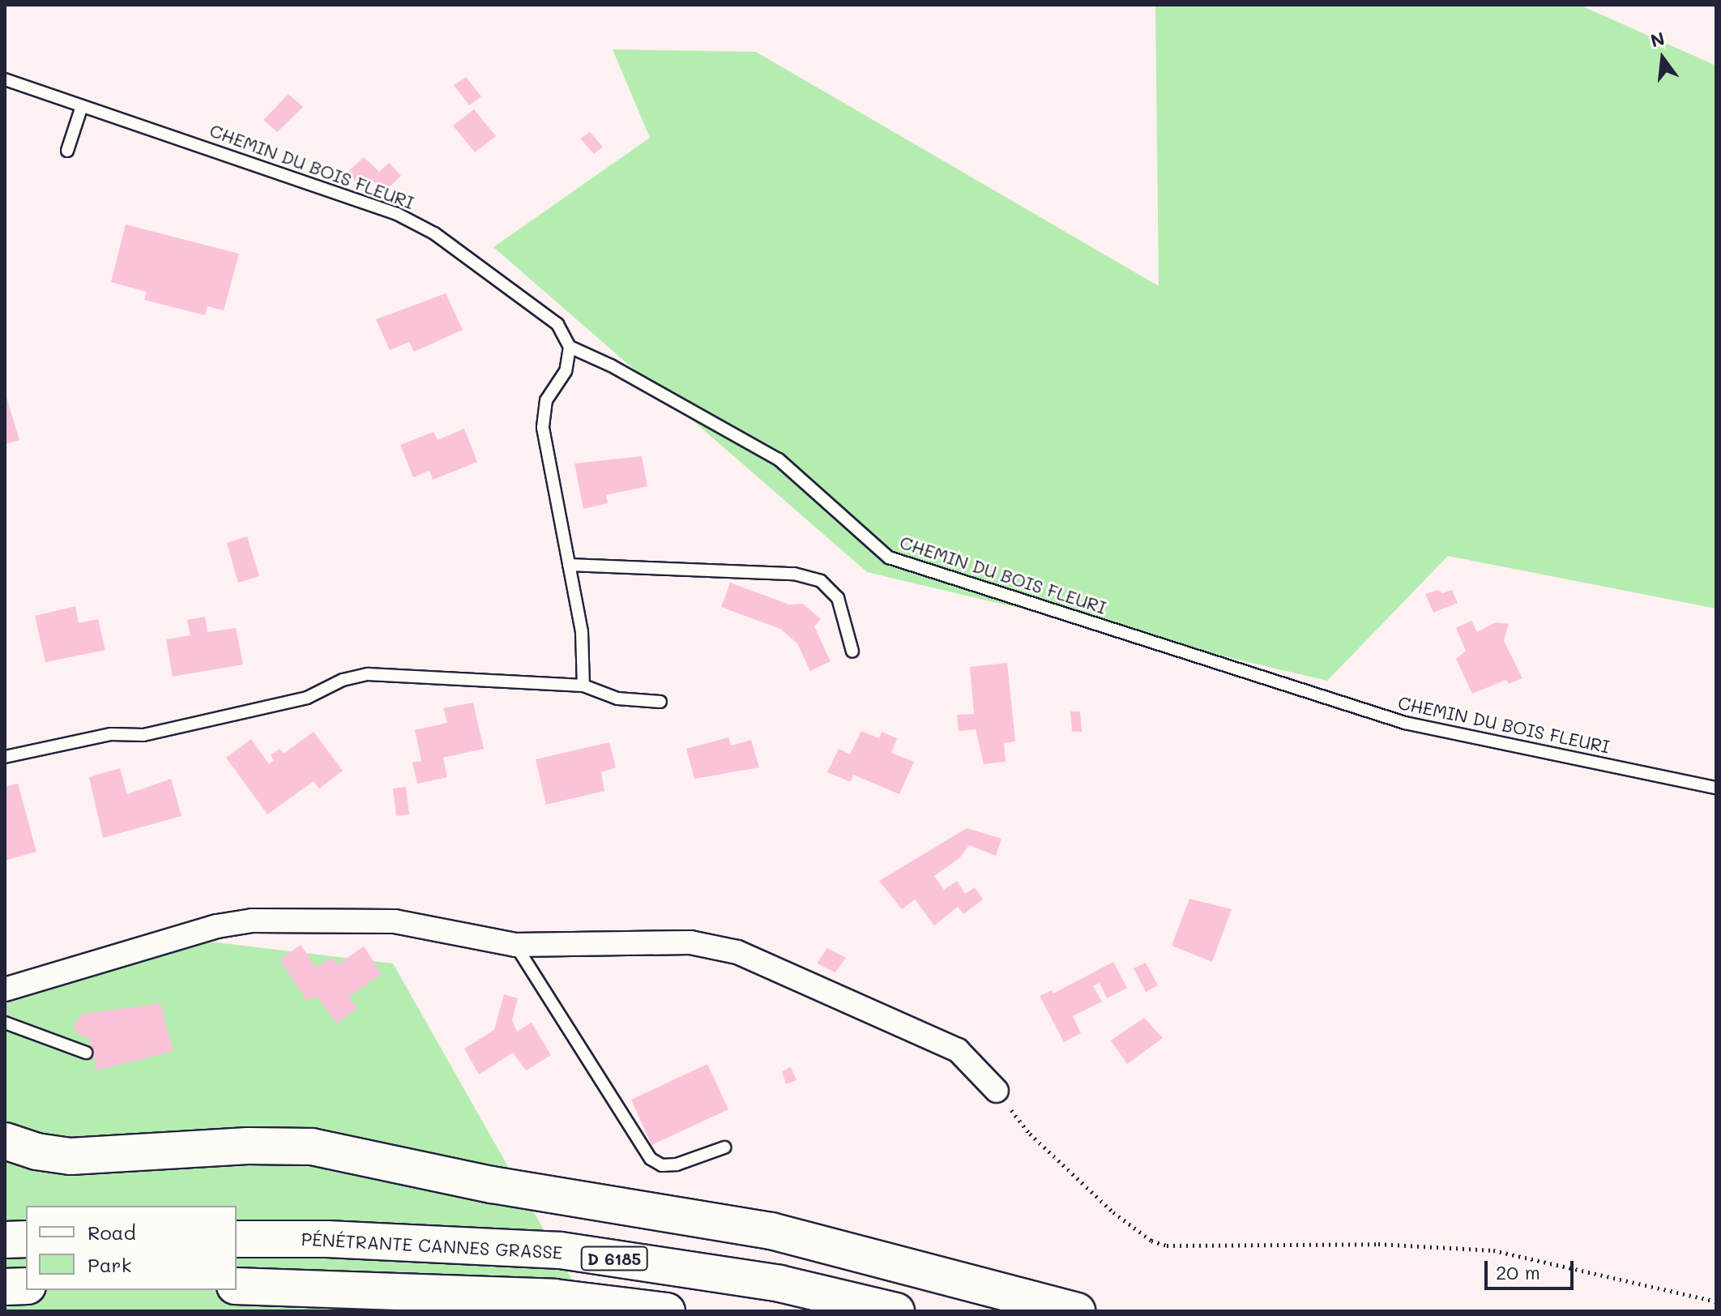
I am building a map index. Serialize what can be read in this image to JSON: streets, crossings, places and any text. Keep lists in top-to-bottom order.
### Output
{
  "streets": {
    "highway": ["PÉNÉTRANTE CANNES GRASSE", "D 6185"],
    "lane": ["CHEMIN DU BOIS FLEURI"]
  },
  "legend": ["Road", "Park"],
  "scale_bar": "20 m",
  "north": "top"
}
